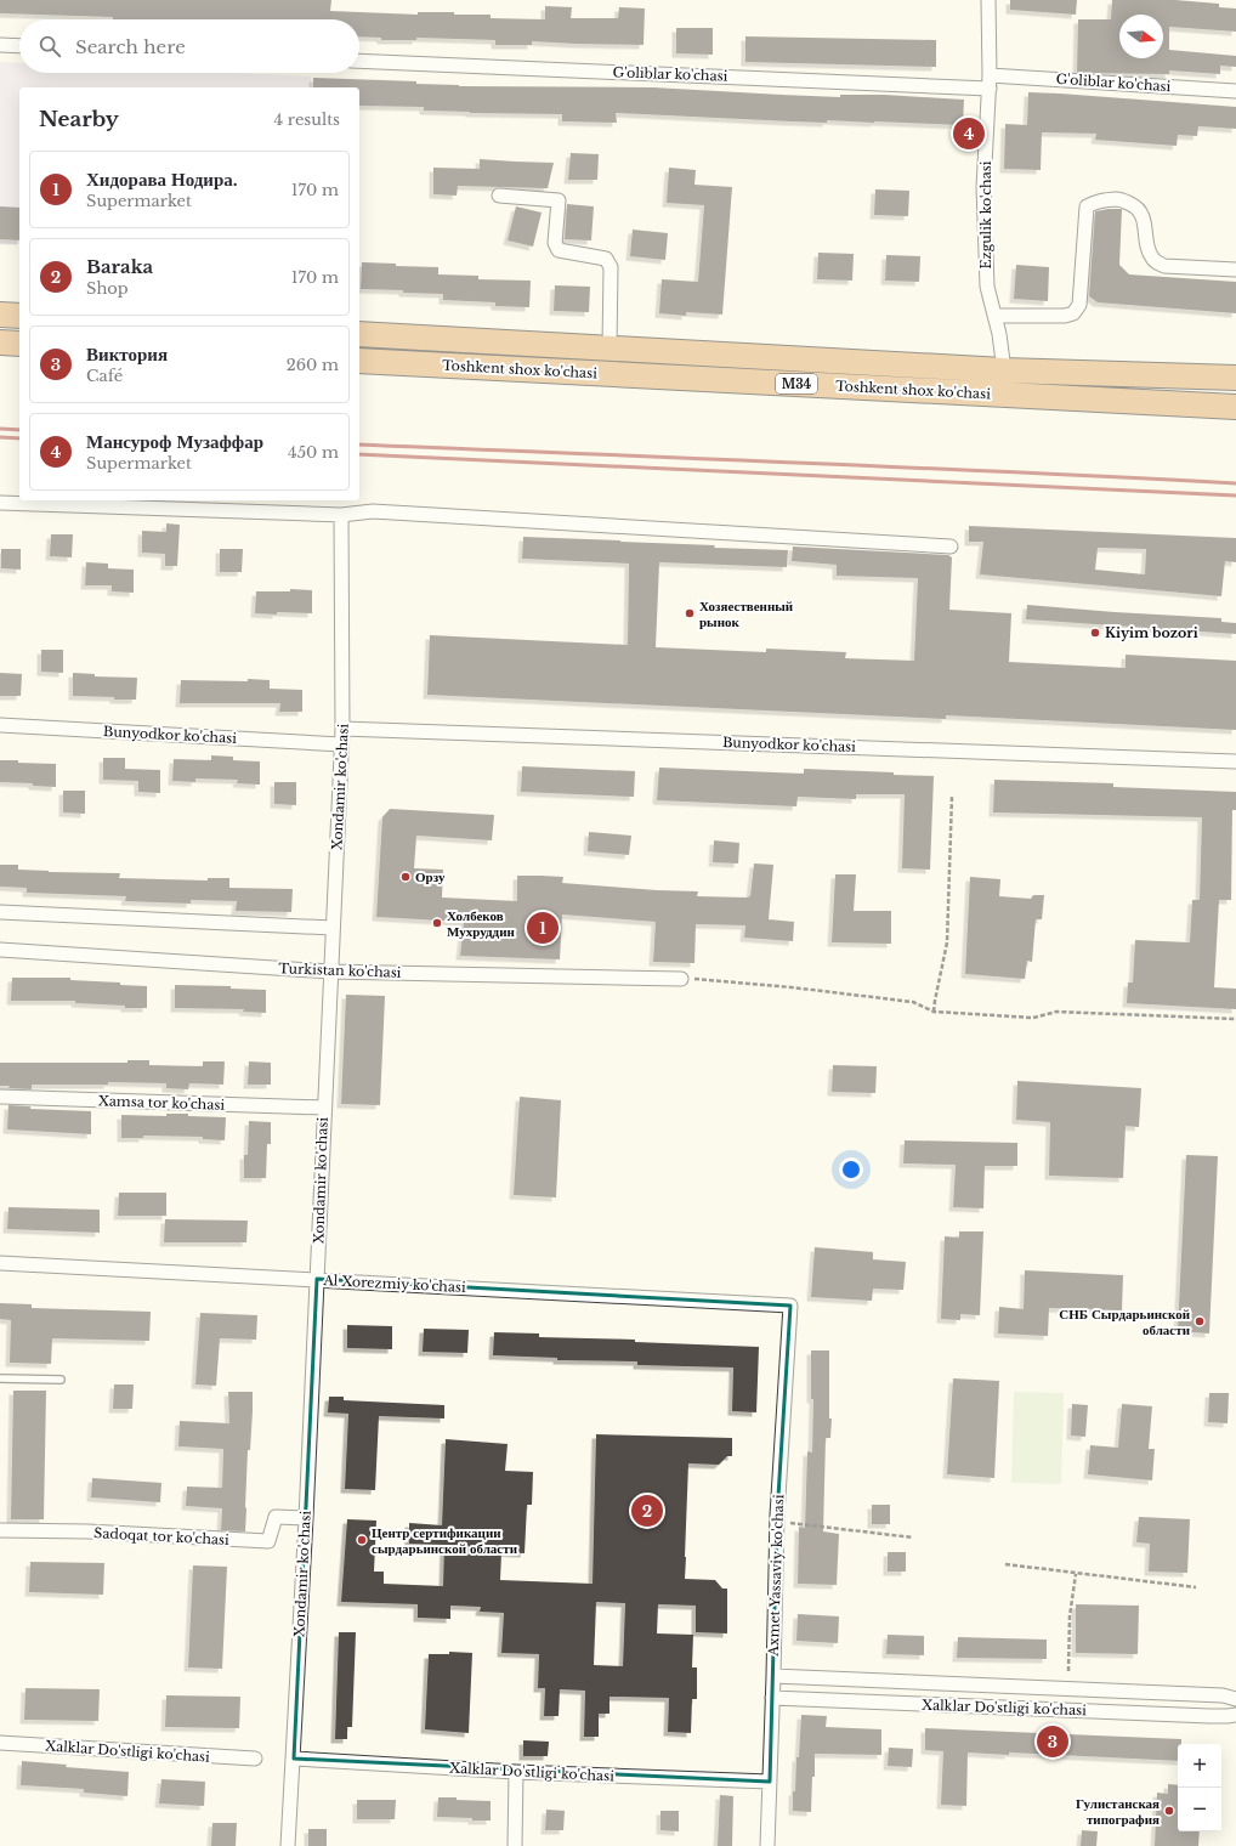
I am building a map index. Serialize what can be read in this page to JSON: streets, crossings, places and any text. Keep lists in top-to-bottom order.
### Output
{
  "streets": {
    "highway": ["Toshkent shox ko'chasi", "M34"],
    "street": [
      "G'oliblar ko'chasi",
      "Ezgulik ko'chasi",
      "Bunyodkor ko'chasi",
      "Xondamir ko'chasi",
      "Turkistan ko'chasi",
      "Xamsa tor ko'chasi",
      "Al Xorezmiy ko'chasi",
      "Sadoqat tor ko'chasi",
      "Axmet Yassaviy ko'chasi",
      "Xalklar Do'stligi ko'chasi"
    ]
  },
  "crossings": [
    ["G'oliblar ko'chasi", "Ezgulik ko'chasi"],
    ["Ezgulik ko'chasi", "Toshkent shox ko'chasi"],
    ["Bunyodkor ko'chasi", "Xondamir ko'chasi"],
    ["Xondamir ko'chasi", "Turkistan ko'chasi"],
    ["Xondamir ko'chasi", "Xamsa tor ko'chasi"],
    ["Xondamir ko'chasi", "Al Xorezmiy ko'chasi"],
    ["Xondamir ko'chasi", "Sadoqat tor ko'chasi"],
    ["Xondamir ko'chasi", "Xalklar Do'stligi ko'chasi"],
    ["Al Xorezmiy ko'chasi", "Axmet Yassaviy ko'chasi"],
    ["Axmet Yassaviy ko'chasi", "Xalklar Do'stligi ko'chasi"]
  ],
  "places": [
    "Хозяественный рынок",
    "Kiyim bozori",
    "Орзу",
    "Холбеков Мухруддин",
    "СНБ Сырдарьинской области",
    "Центр сертификации сырдарьинской области",
    "Гулистанская типография"
  ],
  "north": "right",
  "page": {
    "search": "Search here",
    "heading": ["Nearby", "4 results"],
    "pins": [
      "4",
      "1",
      "2",
      "3"
    ],
    "list": [
      {
        "mark": "1",
        "name": "Хидорава Нодира.",
        "note": "Supermarket",
        "value": "170 m"
      },
      {
        "mark": "2",
        "name": "Baraka",
        "note": "Shop",
        "value": "170 m"
      },
      {
        "mark": "3",
        "name": "Виктория",
        "note": "Café",
        "value": "260 m"
      },
      {
        "mark": "4",
        "name": "Мансуроф Музаффар",
        "note": "Supermarket",
        "value": "450 m"
      }
    ],
    "map_buttons": ["+", "−"]
  }
}
